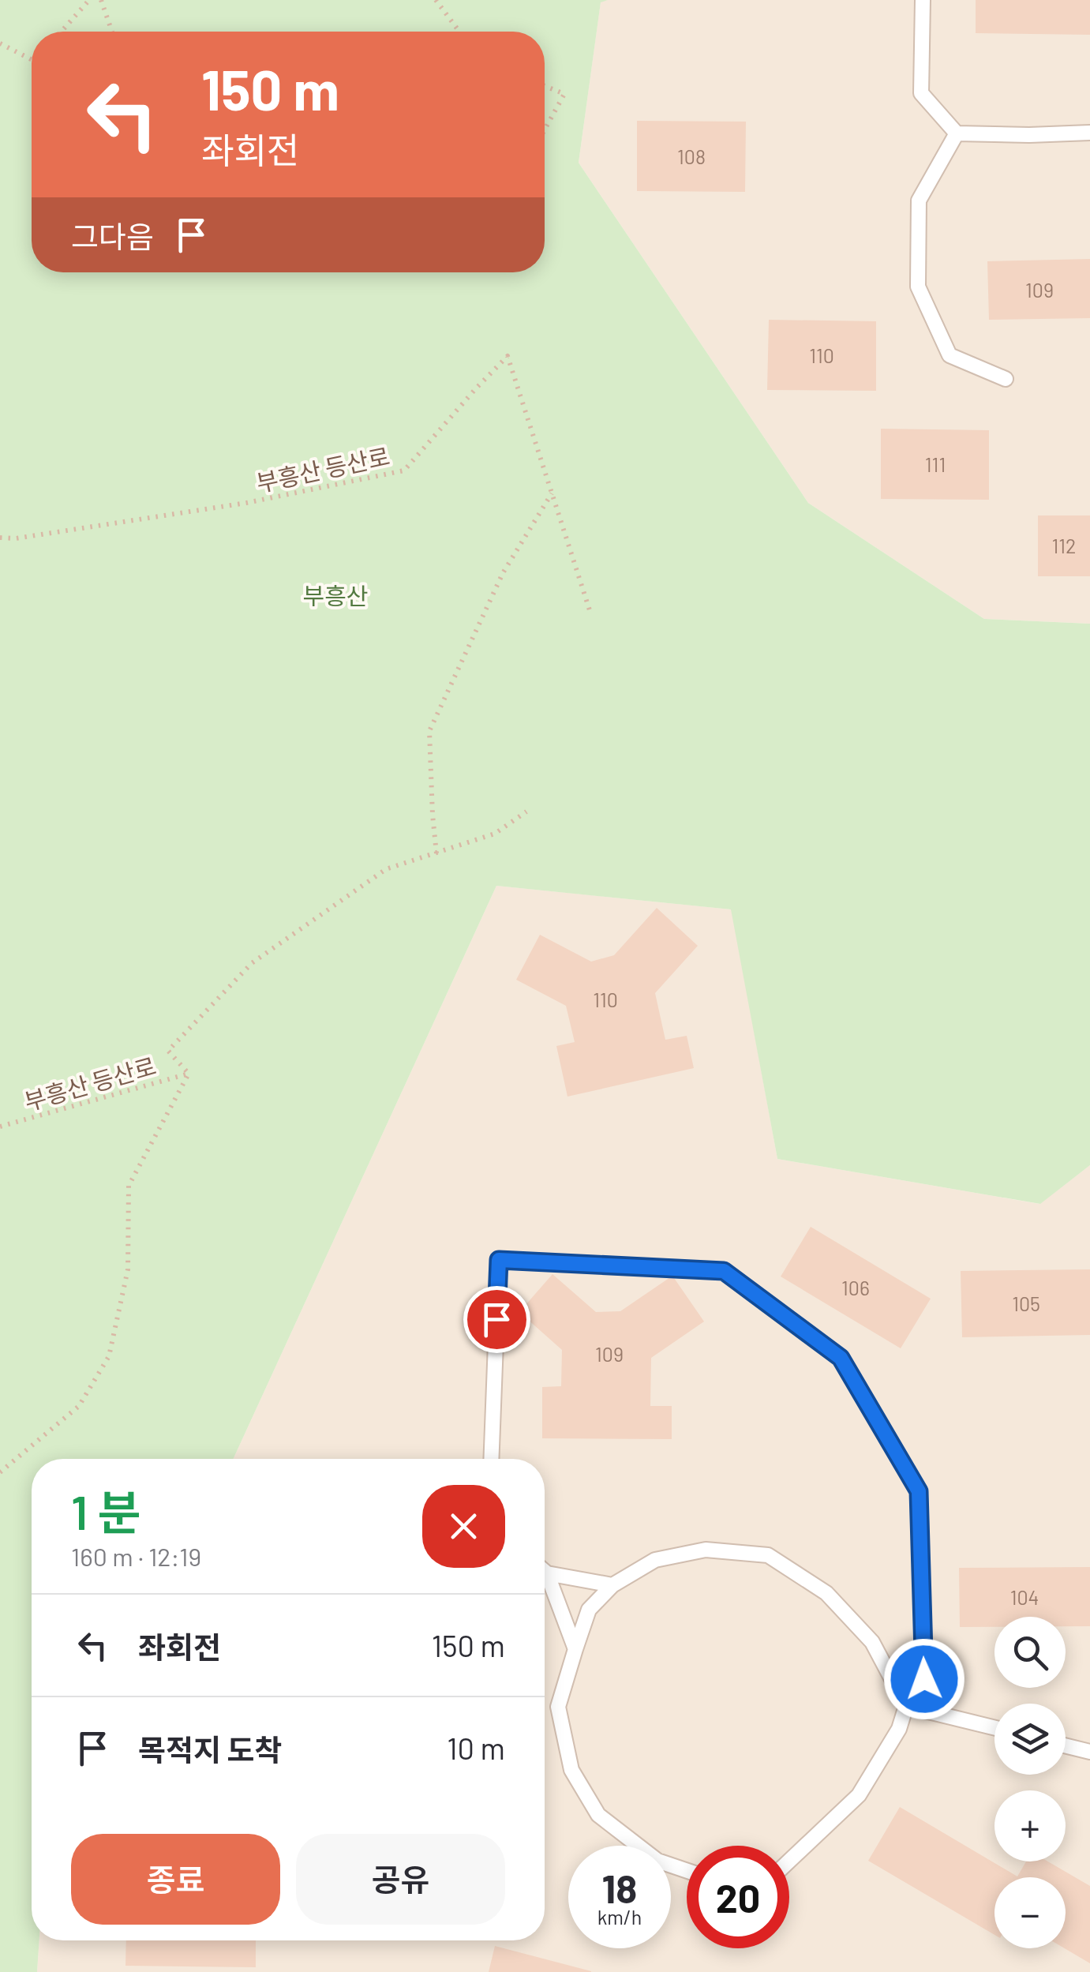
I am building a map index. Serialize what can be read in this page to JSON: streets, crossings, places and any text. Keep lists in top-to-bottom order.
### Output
{
  "streets": {
    "path": ["부흥산 등산로"]
  },
  "parks": ["부흥산"],
  "house_numbers": [
    "108",
    "109",
    "110",
    "111",
    "112",
    "110",
    "106",
    "105",
    "109",
    "104"
  ],
  "page": {
    "turn": ["150 m", "좌회전"],
    "then": "그다음",
    "heading": ["1 분", "160 m · 12:19"],
    "list": [
      {
        "name": "좌회전",
        "value": "150 m"
      },
      {
        "name": "목적지 도착",
        "value": "10 m"
      }
    ],
    "map_buttons": ["+", "−"],
    "buttons": ["종료", "공유"],
    "speed": "18 km/h",
    "limit": "20"
  }
}
